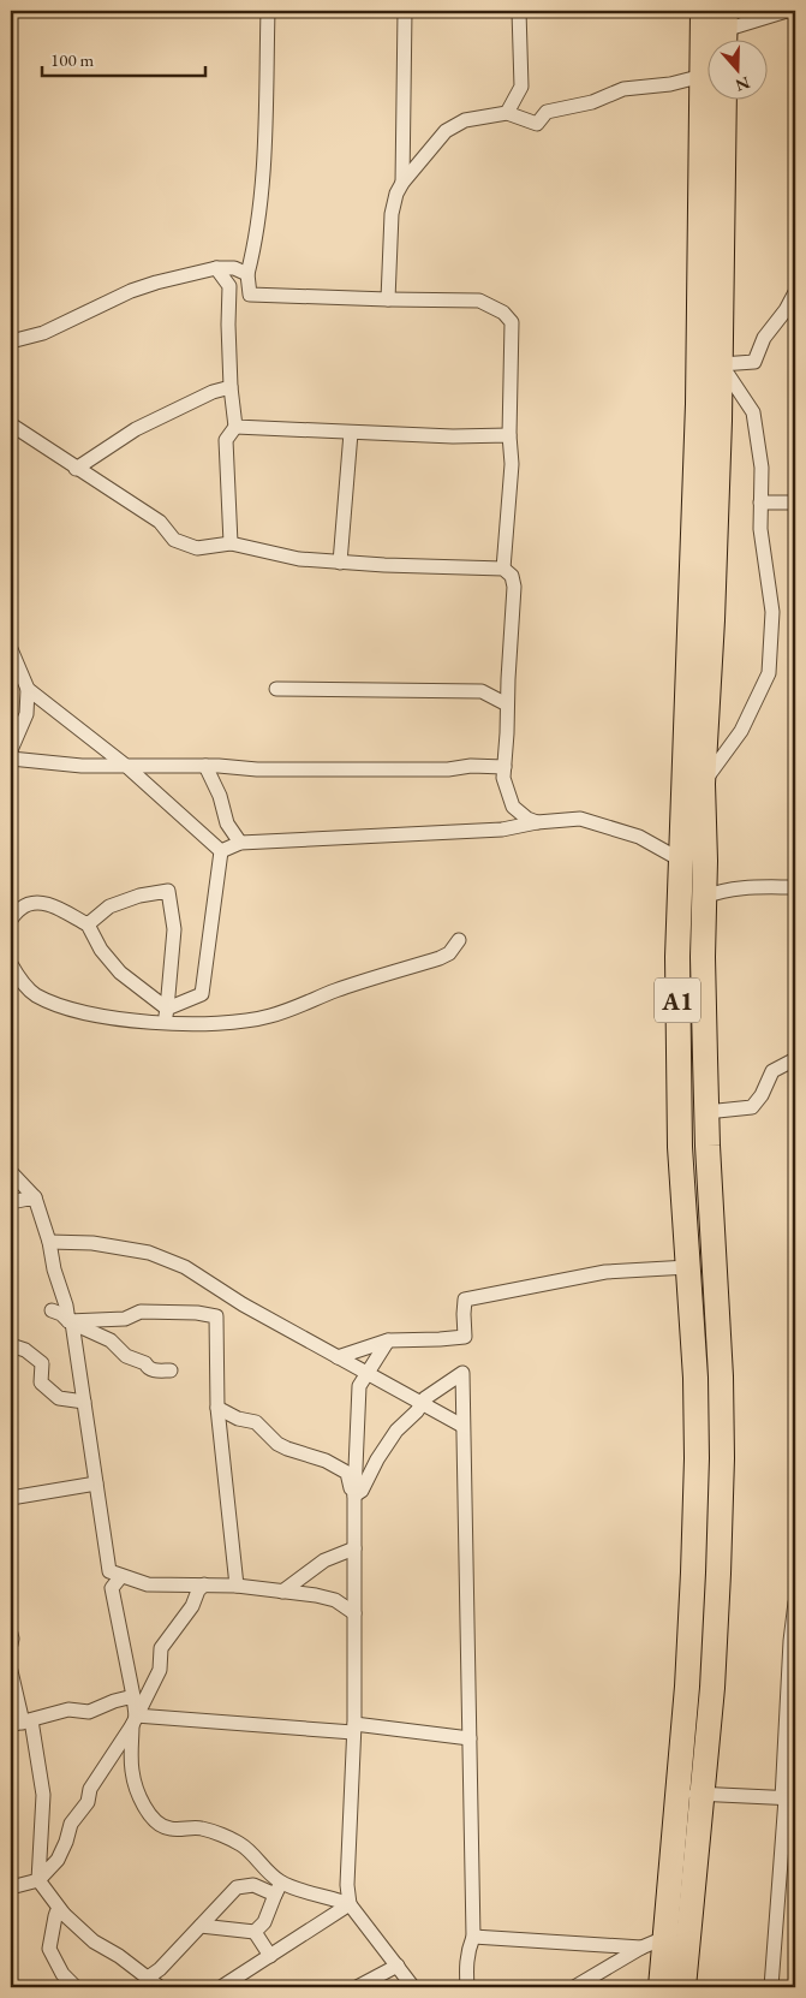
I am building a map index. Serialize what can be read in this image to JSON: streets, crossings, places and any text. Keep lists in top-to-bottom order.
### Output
{
  "streets": {
    "highway": ["A1"]
  },
  "scale_bar": "100 m",
  "north": "bottom"
}
